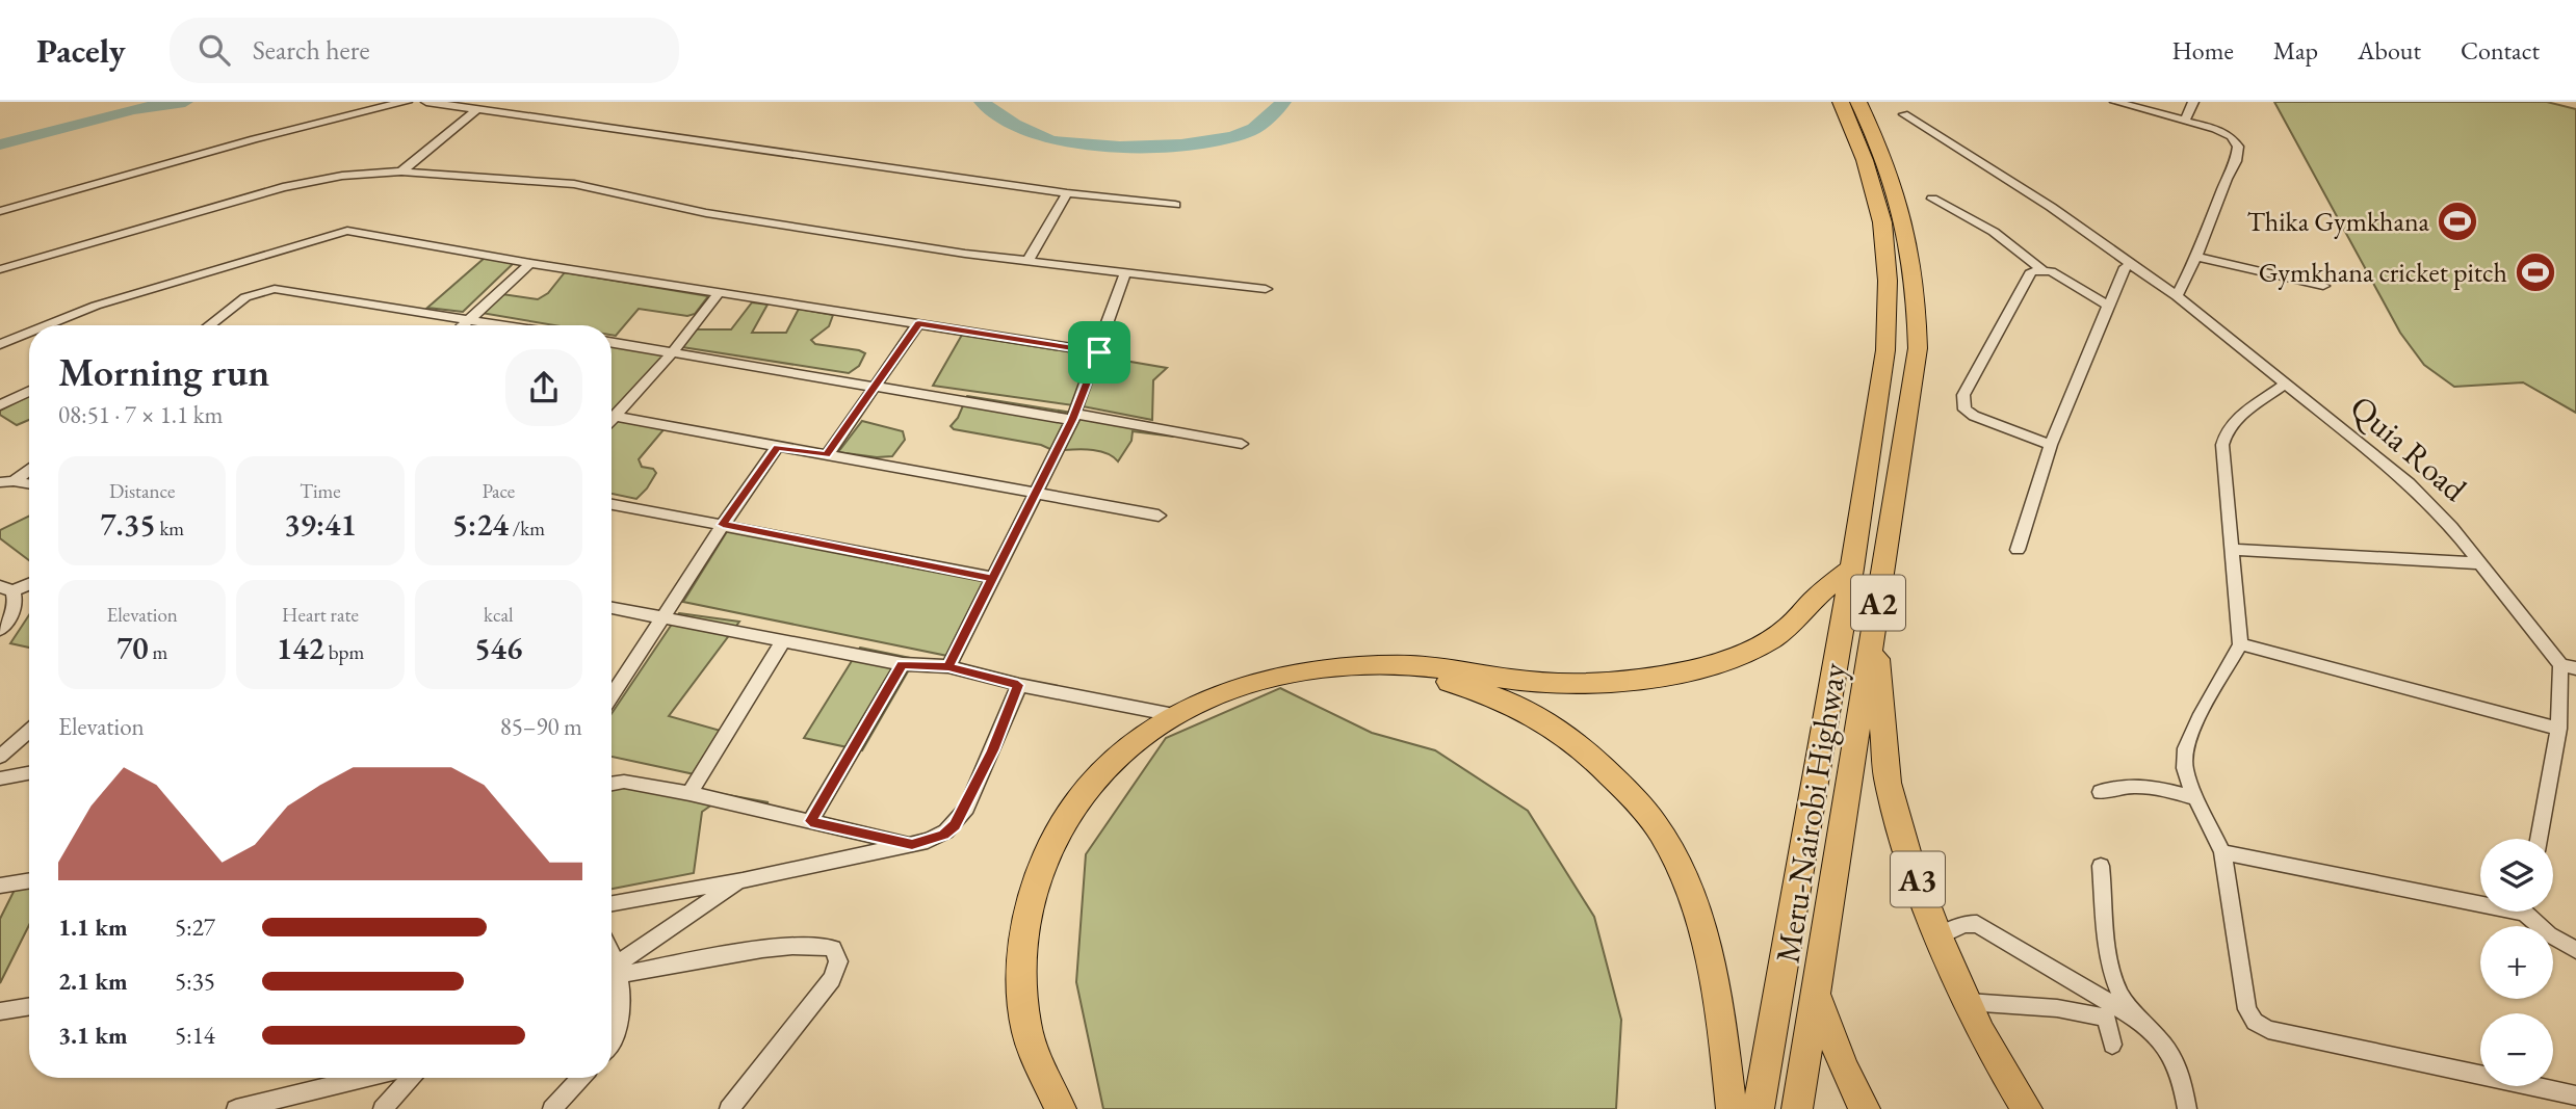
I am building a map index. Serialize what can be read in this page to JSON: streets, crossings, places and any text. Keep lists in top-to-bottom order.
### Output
{
  "streets": {
    "highway": ["A2", "Meru-Nairobi Highway", "A3"],
    "street": ["Quia Road"]
  },
  "crossings": [
    ["Meru-Nairobi Highway", "A3"]
  ],
  "places": {
    "sports": ["Thika Gymkhana", "Gymkhana cricket pitch"]
  },
  "page": {
    "header": "Pacely",
    "search": "Search here",
    "nav": [
      "Home",
      "Map",
      "About",
      "Contact"
    ],
    "heading": ["Morning run", "08:51 · 7 × 1.1 km"],
    "stats": [
      ["Distance", "7.35 km"],
      ["Time", "39:41"],
      ["Pace", "5:24 /km"],
      ["Elevation", "70 m"],
      ["Heart rate", "142 bpm"],
      ["kcal", "546"]
    ],
    "chart": ["Elevation", "85–90 m"],
    "map_buttons": ["+", "−"],
    "list": [
      {
        "name": "1.1 km",
        "note": "5:27"
      },
      {
        "name": "2.1 km",
        "note": "5:35"
      },
      {
        "name": "3.1 km",
        "note": "5:14"
      }
    ]
  }
}
